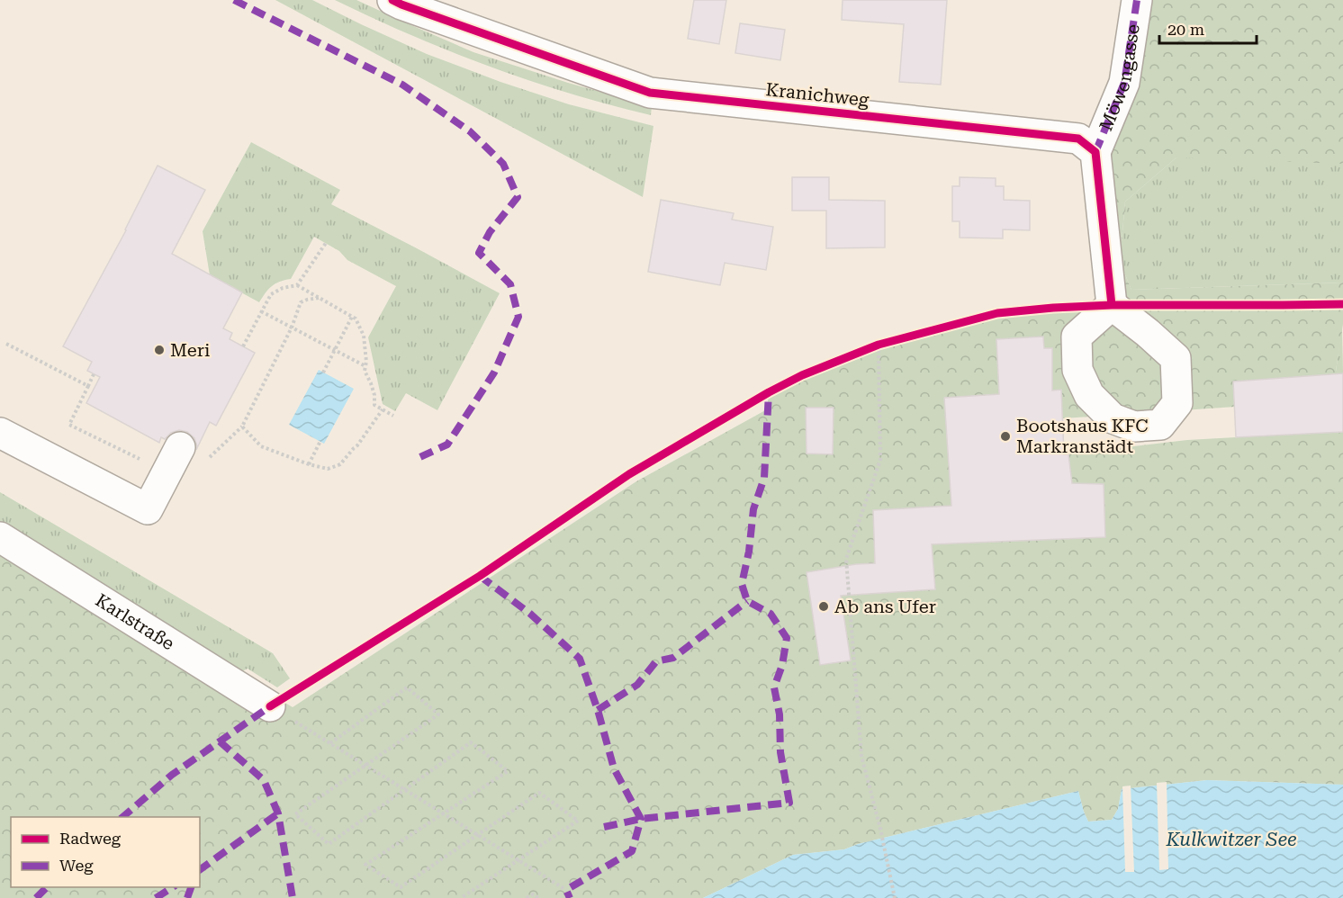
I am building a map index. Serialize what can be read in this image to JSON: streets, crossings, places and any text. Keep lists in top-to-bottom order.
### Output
{
  "streets": {
    "street": ["Möwengasse", "Kranichweg", "Karlstraße"]
  },
  "crossings": [
    ["Möwengasse", "Kranichweg"]
  ],
  "water": ["Kulkwitzer See"],
  "places": ["Meri", "Bootshaus KFC Markranstädt", "Ab ans Ufer"],
  "legend": ["Radweg", "Weg"],
  "scale_bar": "20 m"
}
